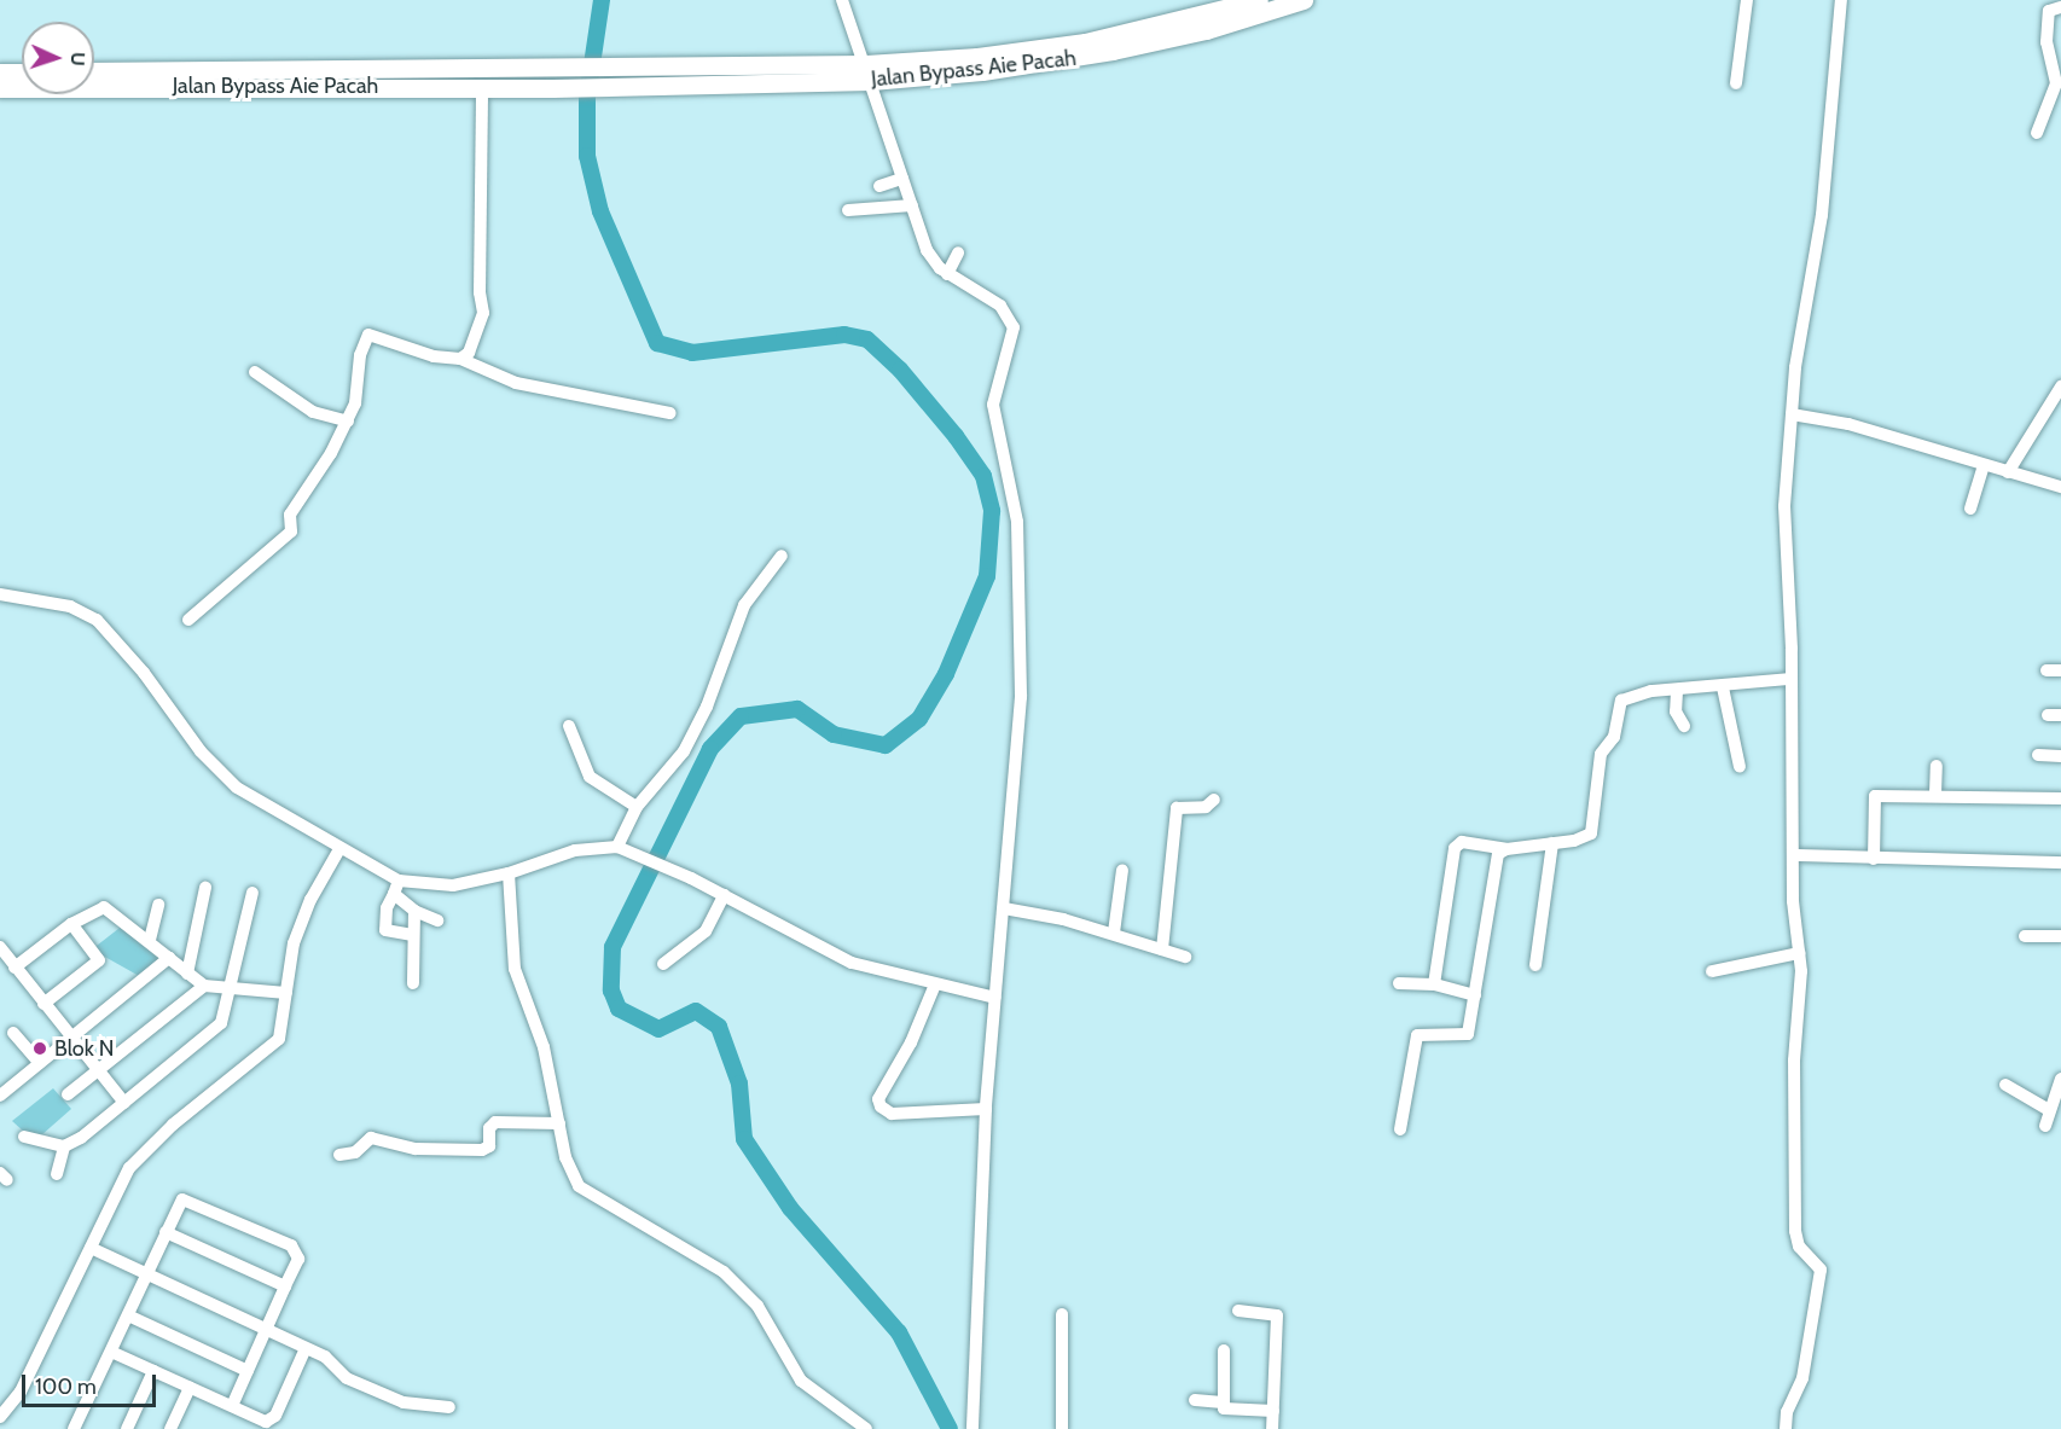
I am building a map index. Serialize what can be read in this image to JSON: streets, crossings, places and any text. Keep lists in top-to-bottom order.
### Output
{
  "streets": {
    "highway": ["Jalan Bypass Aie Pacah"]
  },
  "places": ["Blok N"],
  "scale_bar": "100 m",
  "north": "right"
}
